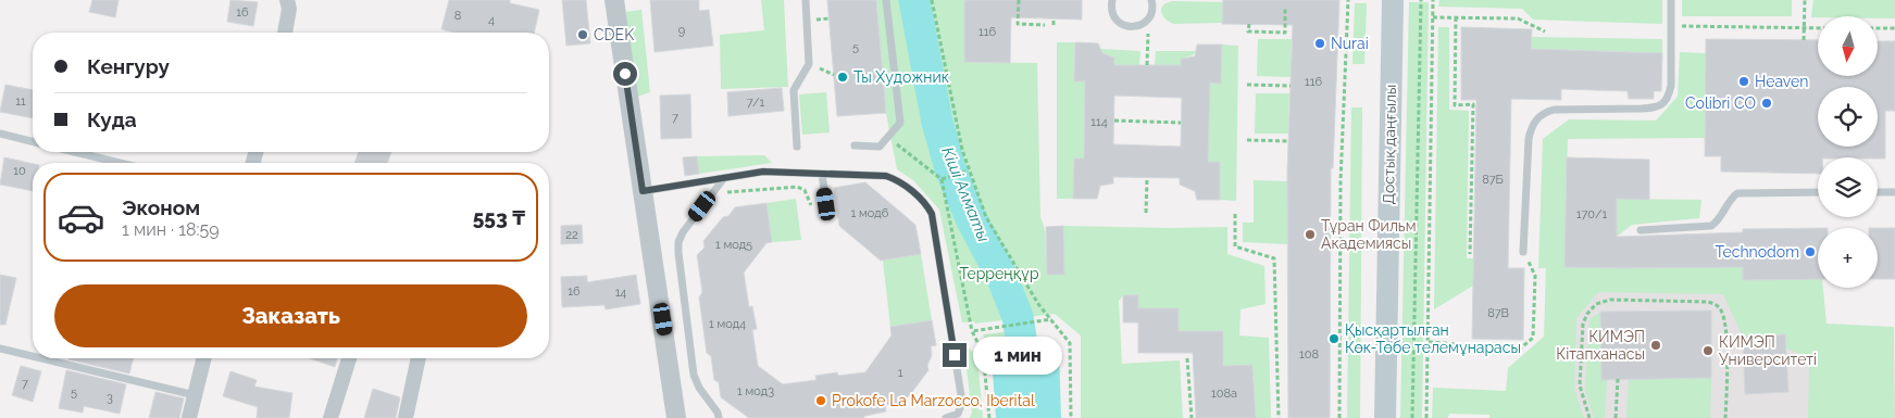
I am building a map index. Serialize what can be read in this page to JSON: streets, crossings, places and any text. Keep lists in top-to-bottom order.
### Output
{
  "streets": {
    "main road": ["Достық даңғылы"]
  },
  "water": ["Кіші Алматы"],
  "parks": ["Терреңқұр"],
  "places": [
    "CDEK",
    "Nurai",
    "Ты Художник",
    "Heaven",
    "Colibri СО",
    "Тұран Фильм Академиясы",
    "Technodom",
    "Қысқартылған Көк-Төбе телемұнарасы",
    "КИМЭП Кітапханасы",
    "КИМЭП Университеті",
    "Prokofe La Marzocco, Iberital"
  ],
  "house_numbers": [
    "16",
    "8",
    "4",
    "9",
    "116",
    "5",
    "116",
    "11",
    "7/1",
    "7",
    "114",
    "10",
    "87Б",
    "1 мод6",
    "170/1",
    "22",
    "1 мод5",
    "16",
    "14",
    "87В",
    "1 мод4",
    "108",
    "1",
    "7",
    "1 мод3",
    "5",
    "108а",
    "3"
  ],
  "north": "bottom",
  "page": {
    "map_buttons": "+",
    "banner": ["Кенгуру", "Куда"],
    "list": [
      {
        "name": "Эконом",
        "note": "1 мин · 18:59",
        "value": "553 ₸"
      }
    ],
    "buttons": "Заказать",
    "bubble": "1 мин"
  }
}
